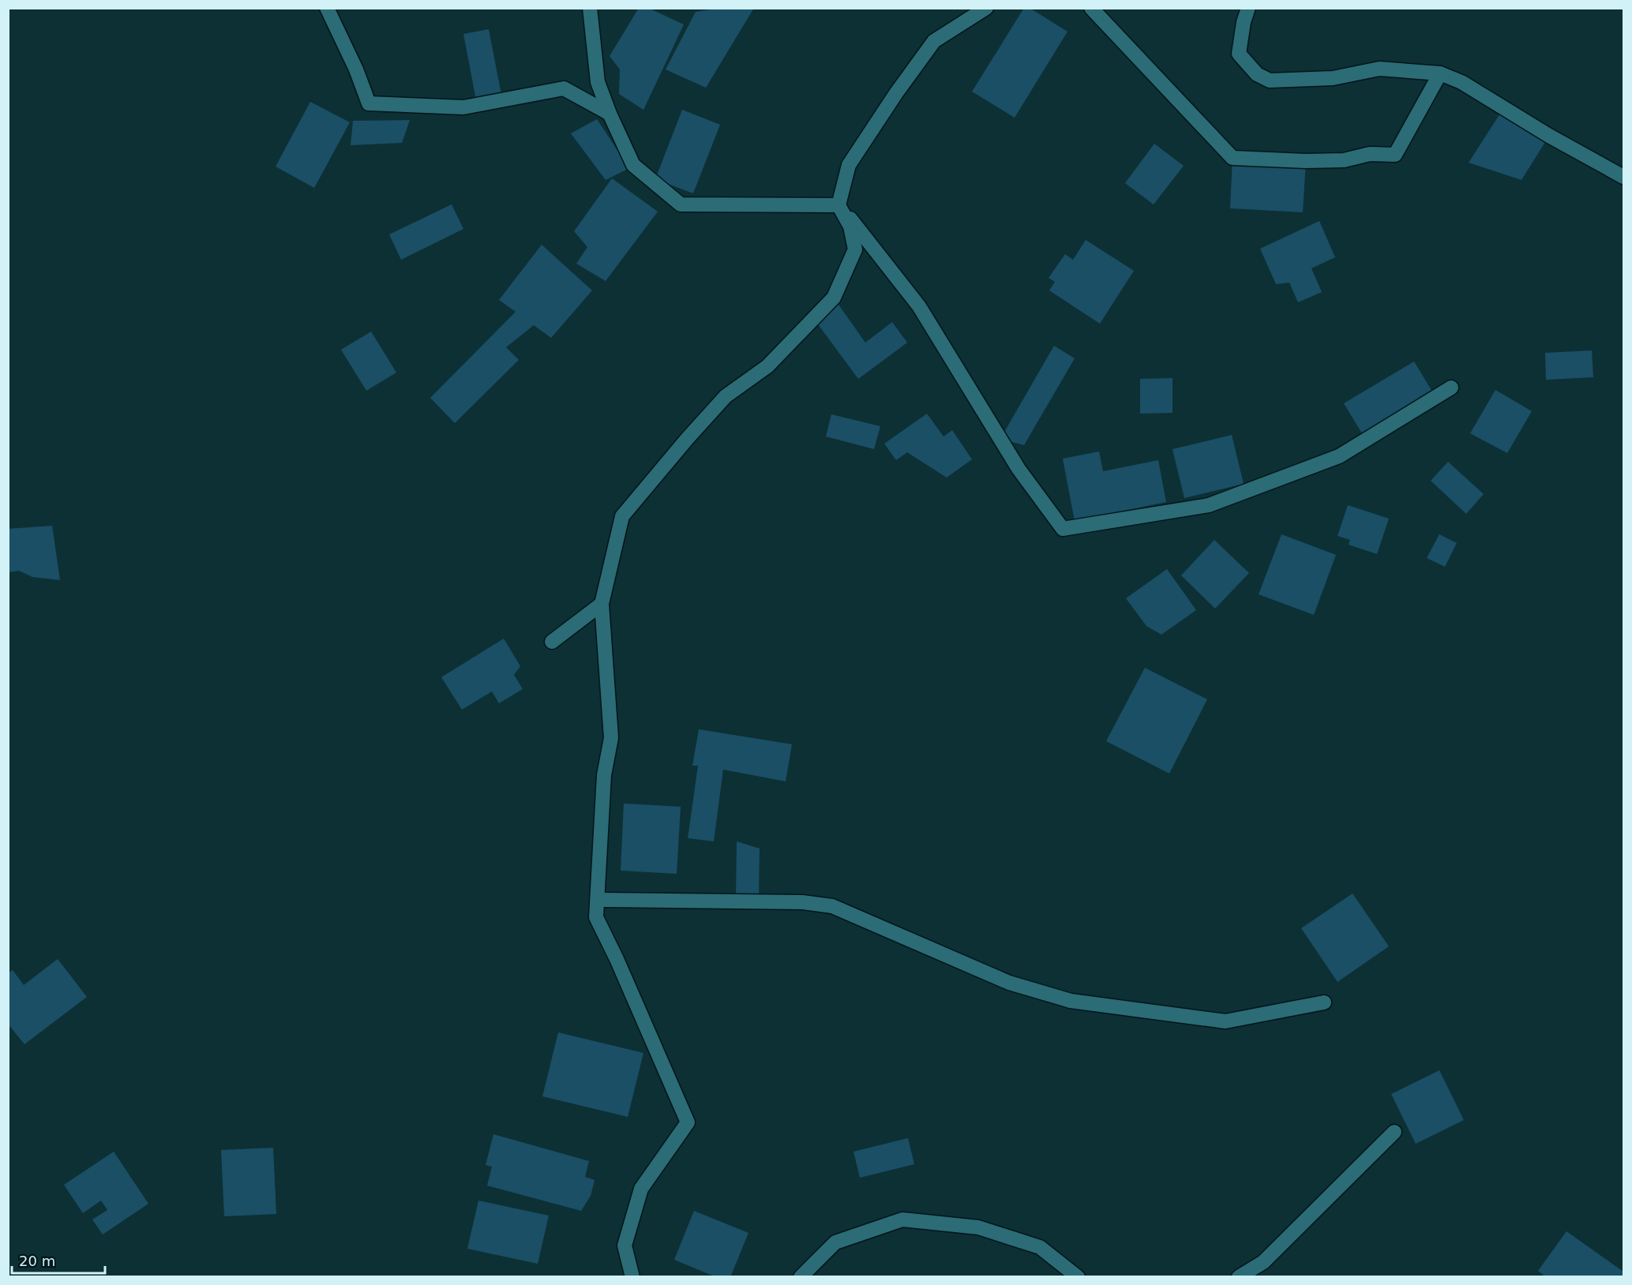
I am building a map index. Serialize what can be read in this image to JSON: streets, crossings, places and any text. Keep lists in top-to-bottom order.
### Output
{
  "scale_bar": "20 m"
}
